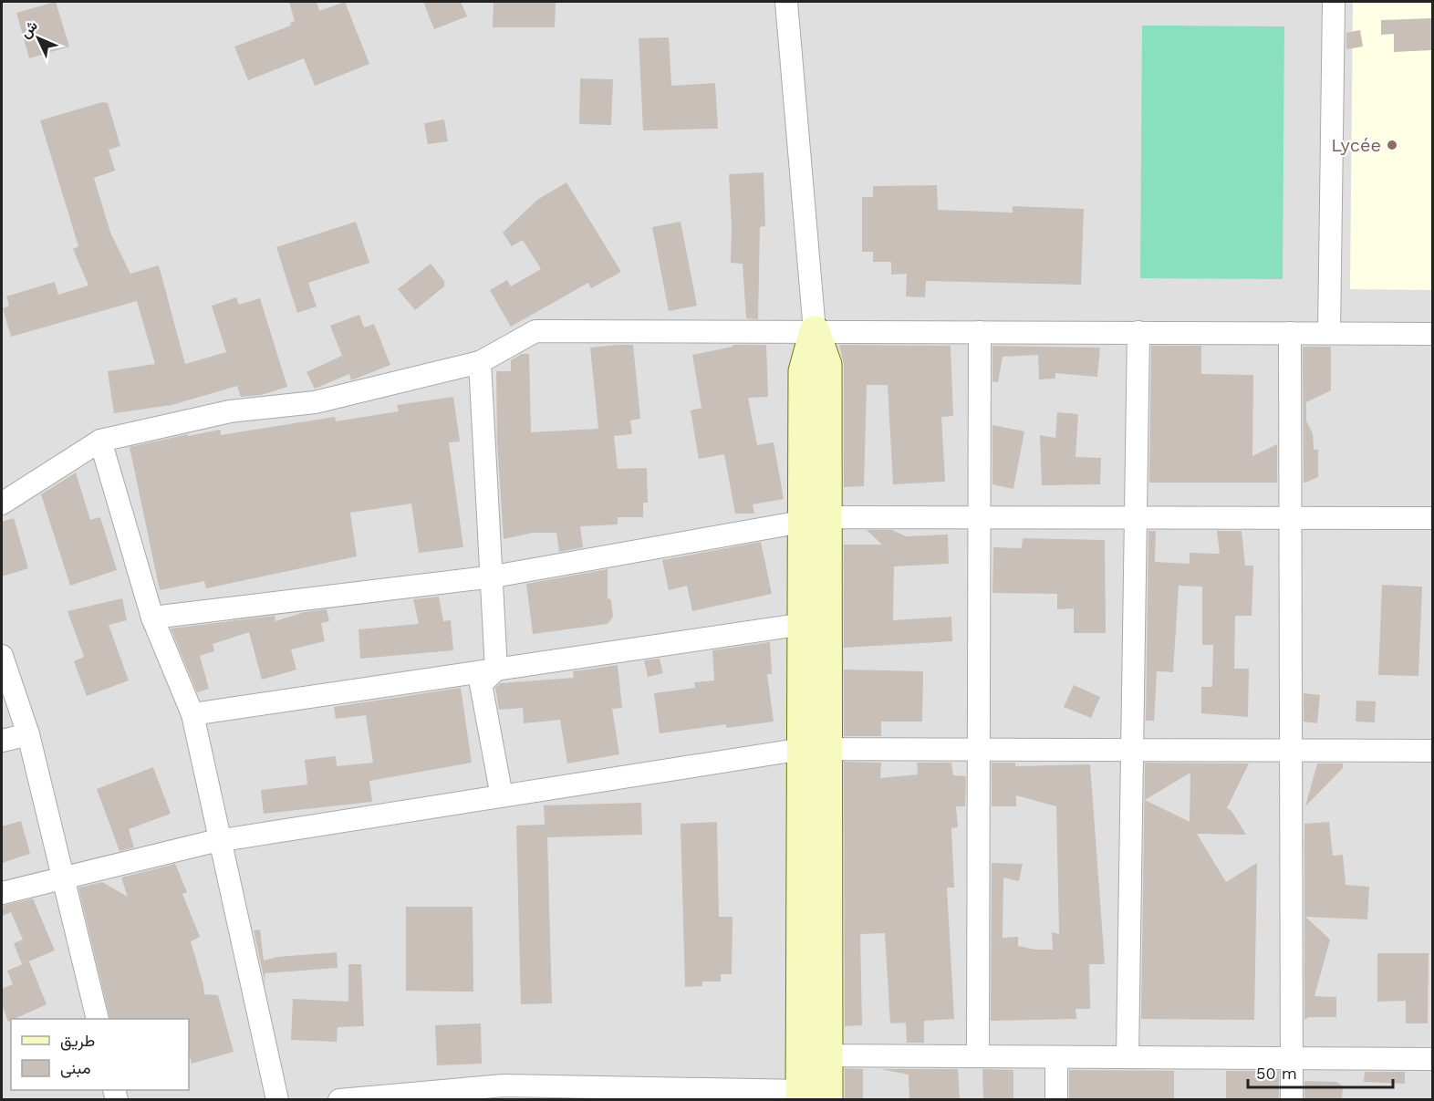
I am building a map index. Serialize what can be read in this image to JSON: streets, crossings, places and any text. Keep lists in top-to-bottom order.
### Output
{
  "places": ["Lycée"],
  "legend": ["طريق", "مبنى"],
  "scale_bar": "50 m",
  "north": "top left"
}
